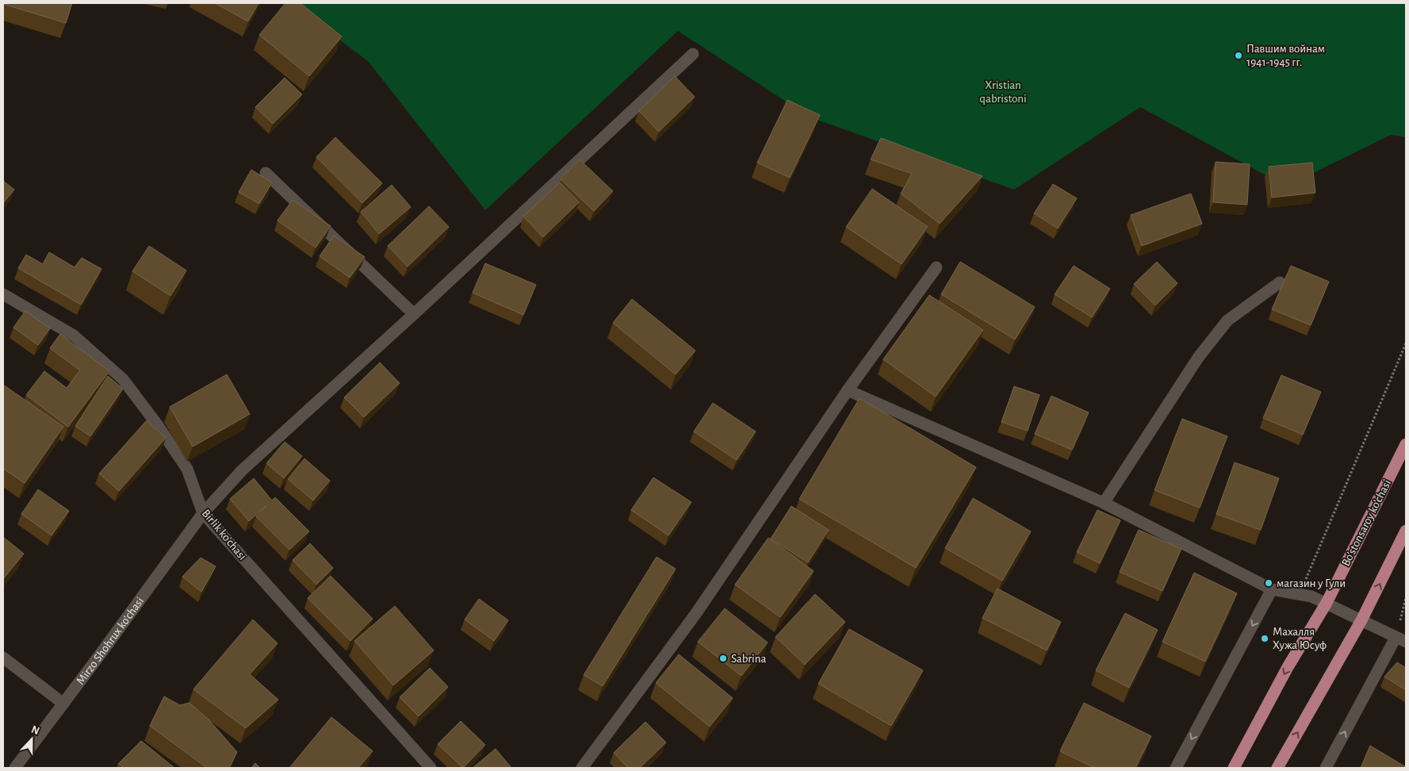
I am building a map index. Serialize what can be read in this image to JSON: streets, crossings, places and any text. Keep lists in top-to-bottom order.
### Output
{
  "streets": {
    "main road": ["Bo'stonsaroy ko'chasi"],
    "street": ["Birlik ko'chasi", "Mirzo Shohrux ko'chasi"]
  },
  "crossings": [
    ["Birlik ko'chasi", "Mirzo Shohrux ko'chasi"]
  ],
  "parks": ["Xristian qabristoni"],
  "places": [
    "Павшим войнам 1941-1945 гг.",
    "магазин у Гули",
    "Махалля Хужа Юсуф",
    "Sabrina"
  ],
  "north": "top"
}
